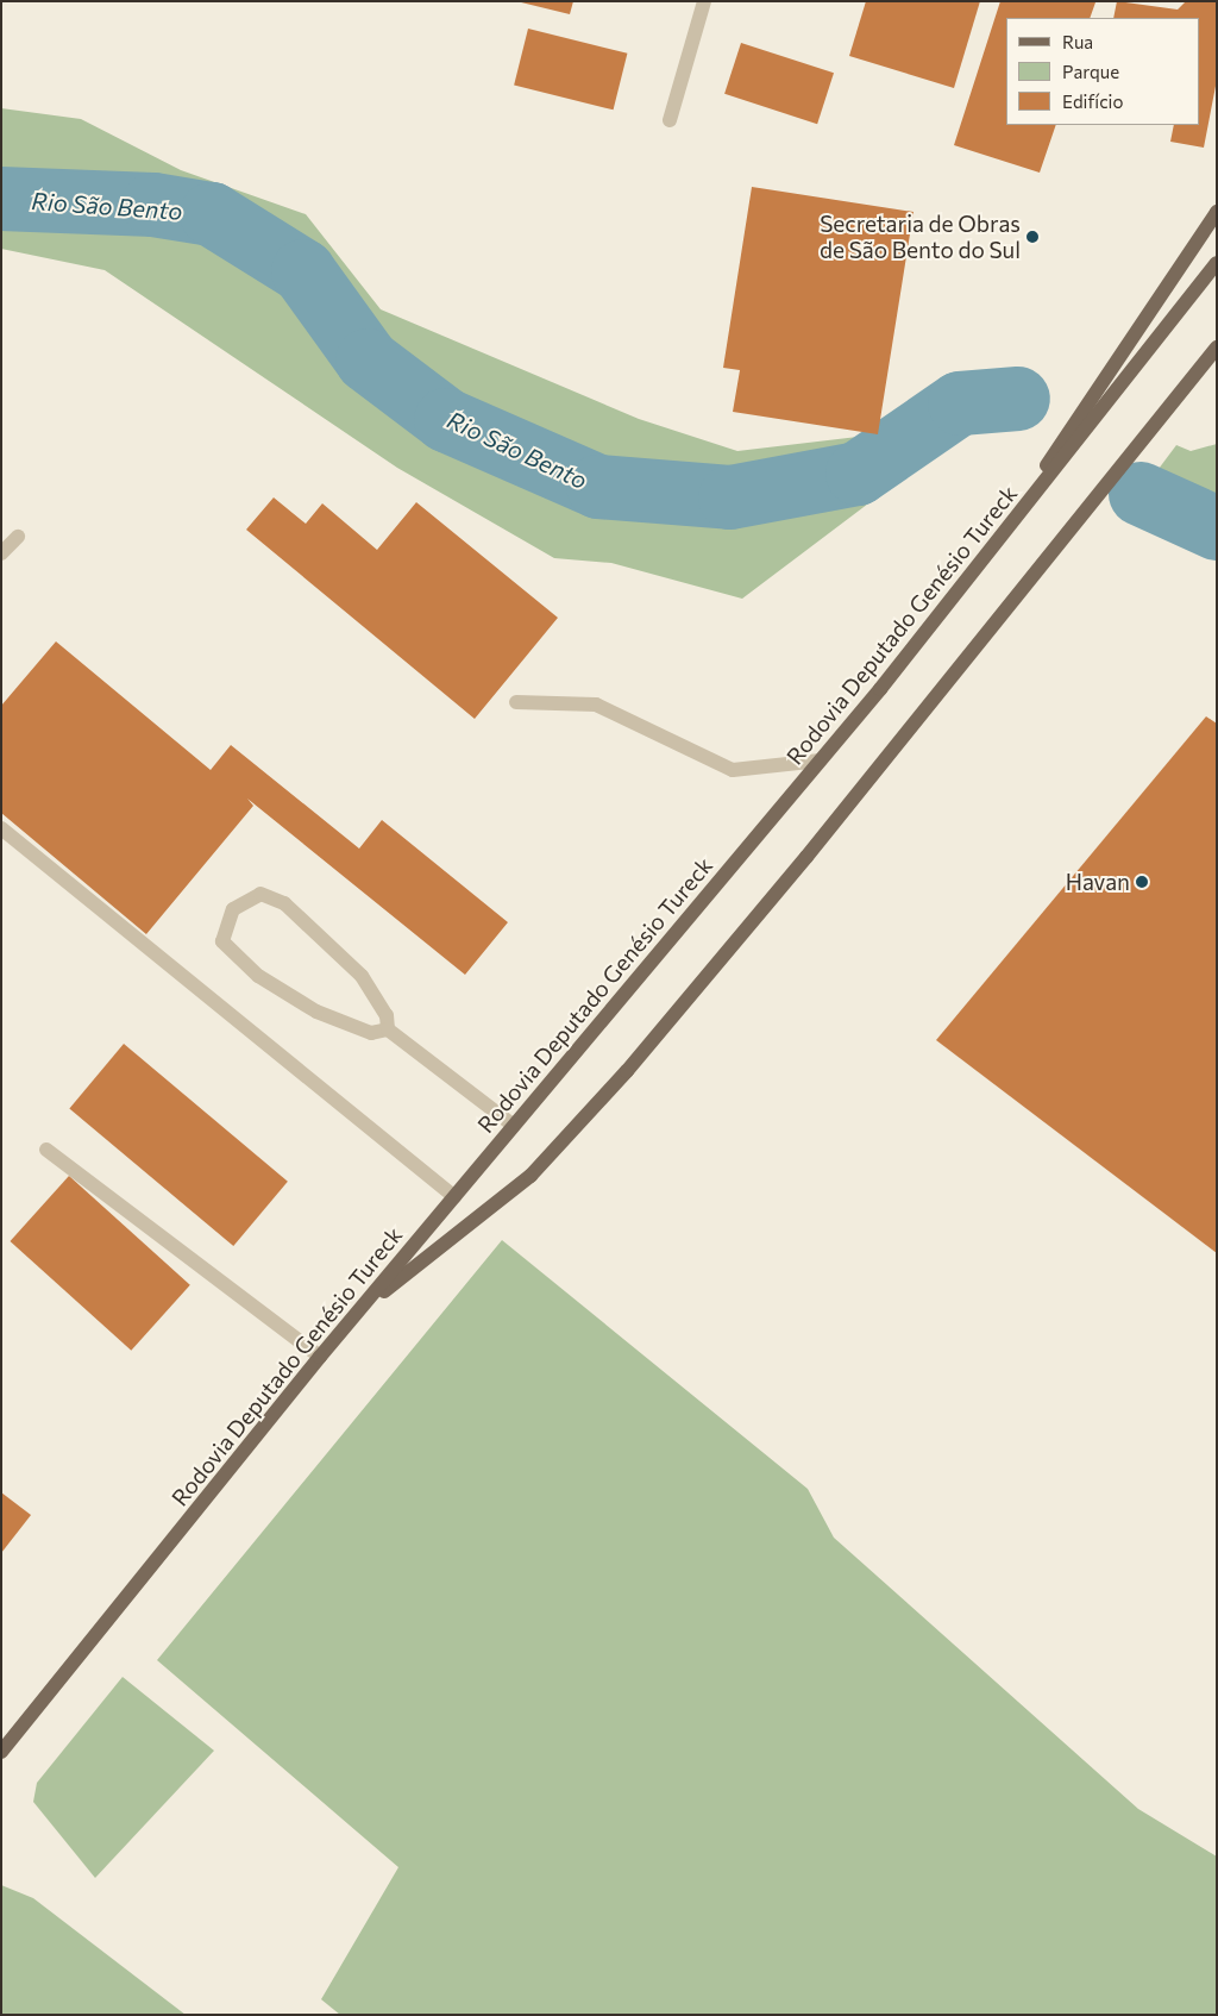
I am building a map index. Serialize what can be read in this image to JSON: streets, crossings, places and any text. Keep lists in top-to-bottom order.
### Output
{
  "streets": {
    "main road": ["Rodovia Deputado Genésio Tureck"]
  },
  "water": ["Rio São Bento"],
  "places": ["Secretaria de Obras de São Bento do Sul", "Havan"],
  "legend": ["Rua", "Parque", "Edifício"]
}
